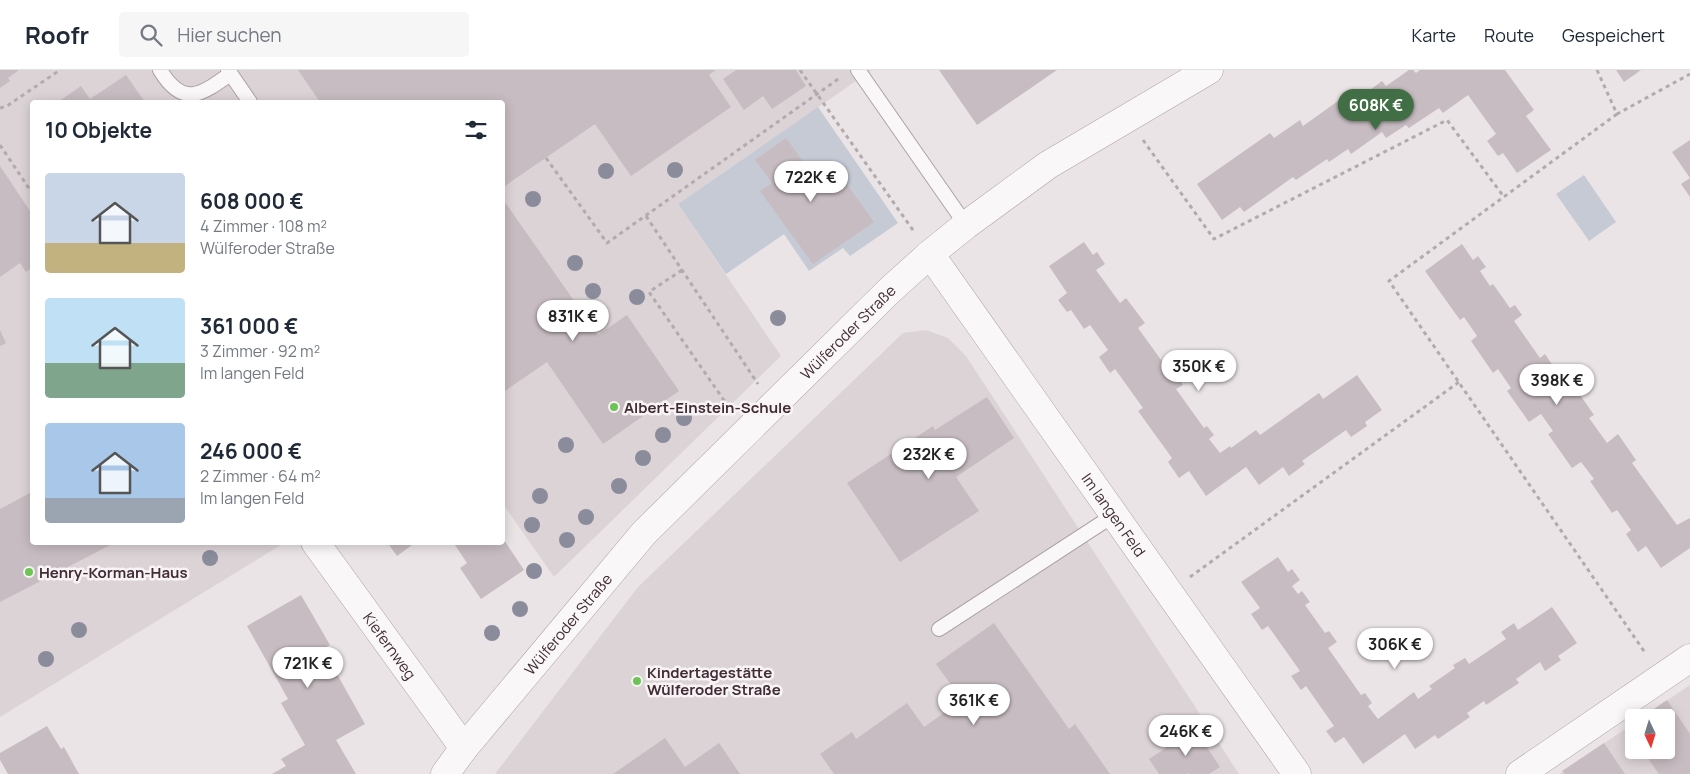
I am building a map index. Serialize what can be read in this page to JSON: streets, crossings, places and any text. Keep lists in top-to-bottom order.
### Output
{
  "streets": {
    "street": ["Wülferoder Straße", "Im langen Feld", "Kiefernweg"]
  },
  "crossings": [
    ["Wülferoder Straße", "Im langen Feld"],
    ["Wülferoder Straße", "Kiefernweg"]
  ],
  "places": ["Albert-Einstein-Schule", "Henry-Korman-Haus", "Kindertagestätte Wülferoder Straße"],
  "north": "bottom",
  "page": {
    "header": "Roofr",
    "search": "Hier suchen",
    "nav": ["Karte", "Route", "Gespeichert"],
    "price": [
      "608K €",
      "722K €",
      "831K €",
      "350K €",
      "398K €",
      "232K €",
      "306K €",
      "721K €",
      "361K €",
      "246K €"
    ],
    "heading": "10 Objekte",
    "list": [
      {
        "name": "608 000 €",
        "note": "4 Zimmer · 108 m² · Wülferoder Straße"
      },
      {
        "name": "361 000 €",
        "note": "3 Zimmer · 92 m² · Im langen Feld"
      },
      {
        "name": "246 000 €",
        "note": "2 Zimmer · 64 m² · Im langen Feld"
      }
    ]
  }
}
